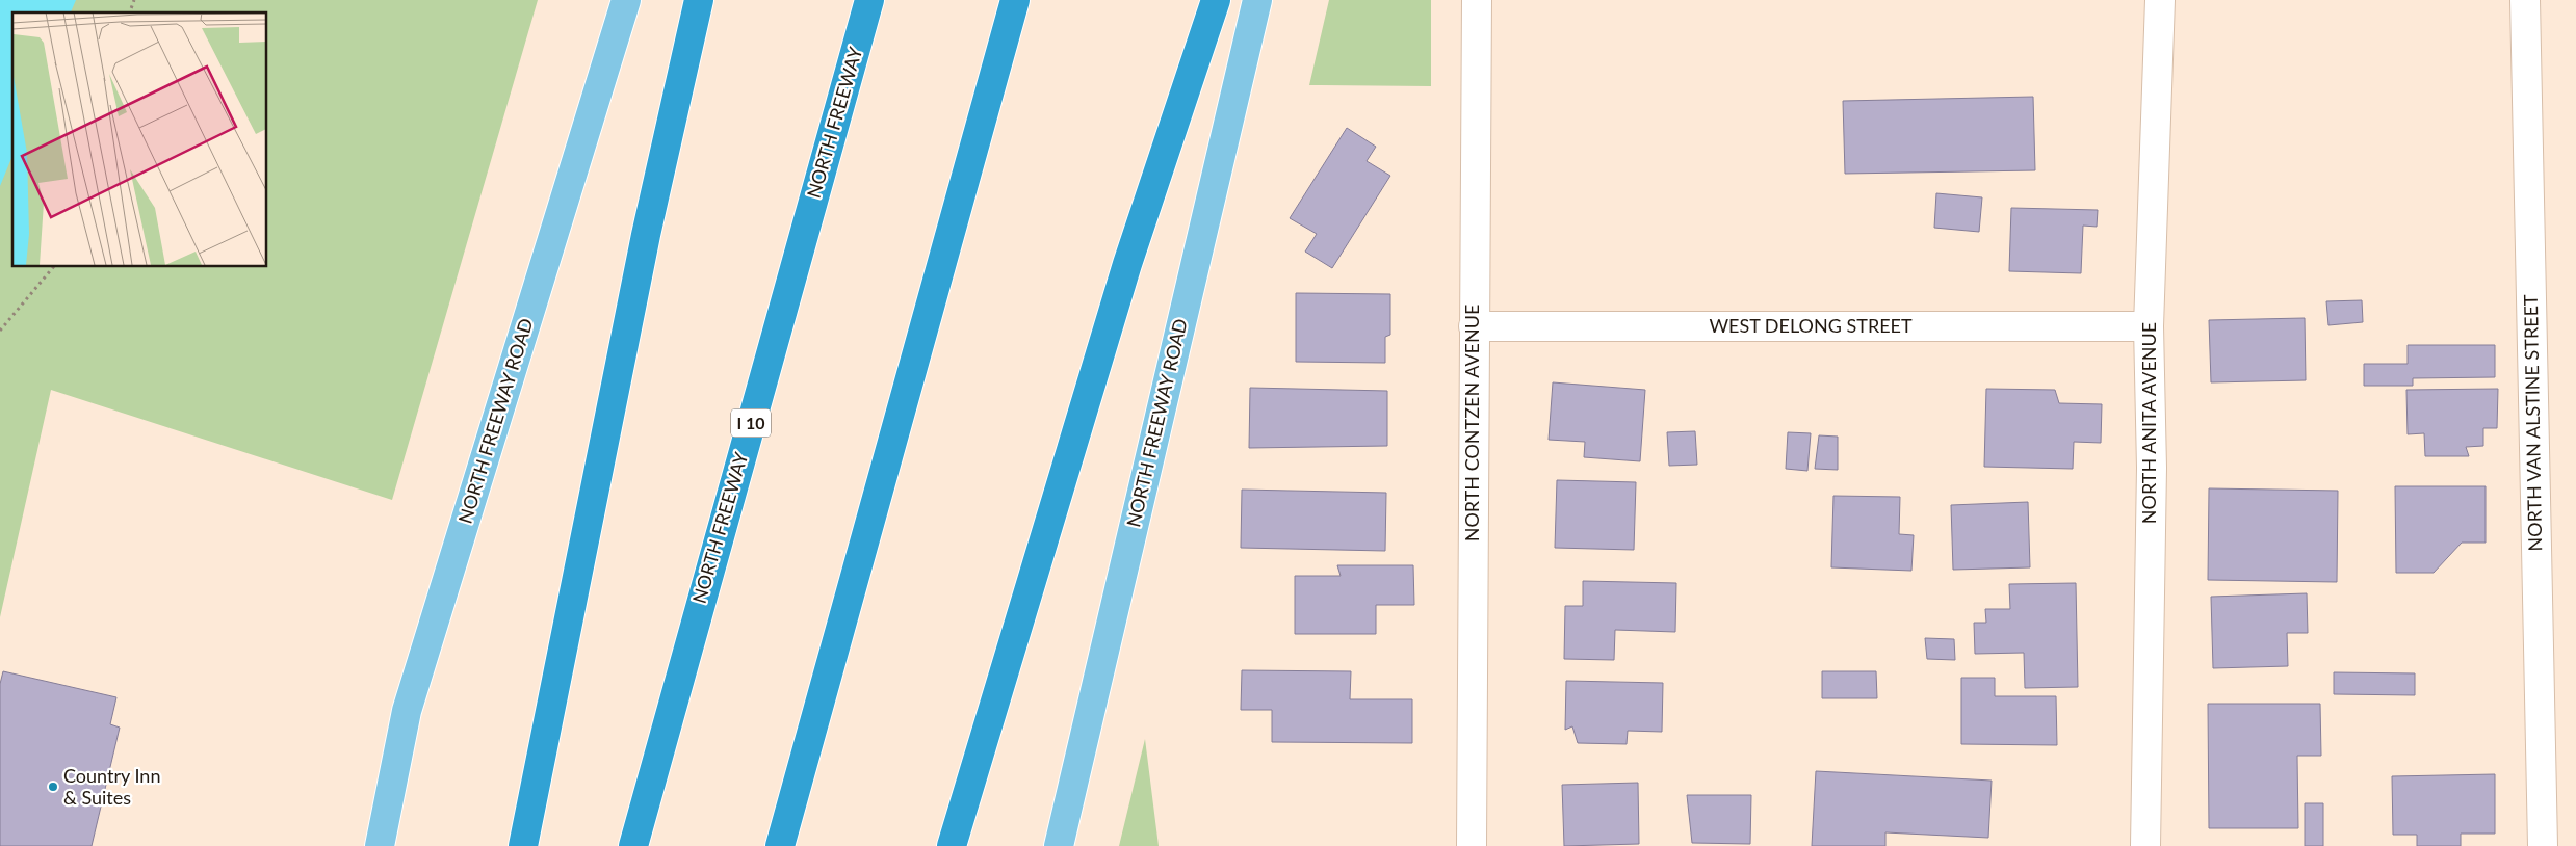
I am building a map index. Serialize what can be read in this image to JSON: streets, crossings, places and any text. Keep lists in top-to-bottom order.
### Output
{
  "streets": {
    "highway": ["NORTH FREEWAY", "I 10"],
    "main road": ["NORTH FREEWAY ROAD"],
    "street": [
      "WEST DELONG STREET",
      "NORTH CONTZEN AVENUE",
      "NORTH ANITA AVENUE",
      "NORTH VAN ALSTINE STREET"
    ]
  },
  "crossings": [
    ["WEST DELONG STREET", "NORTH CONTZEN AVENUE"],
    ["WEST DELONG STREET", "NORTH ANITA AVENUE"]
  ],
  "places": ["Country Inn & Suites"]
}
